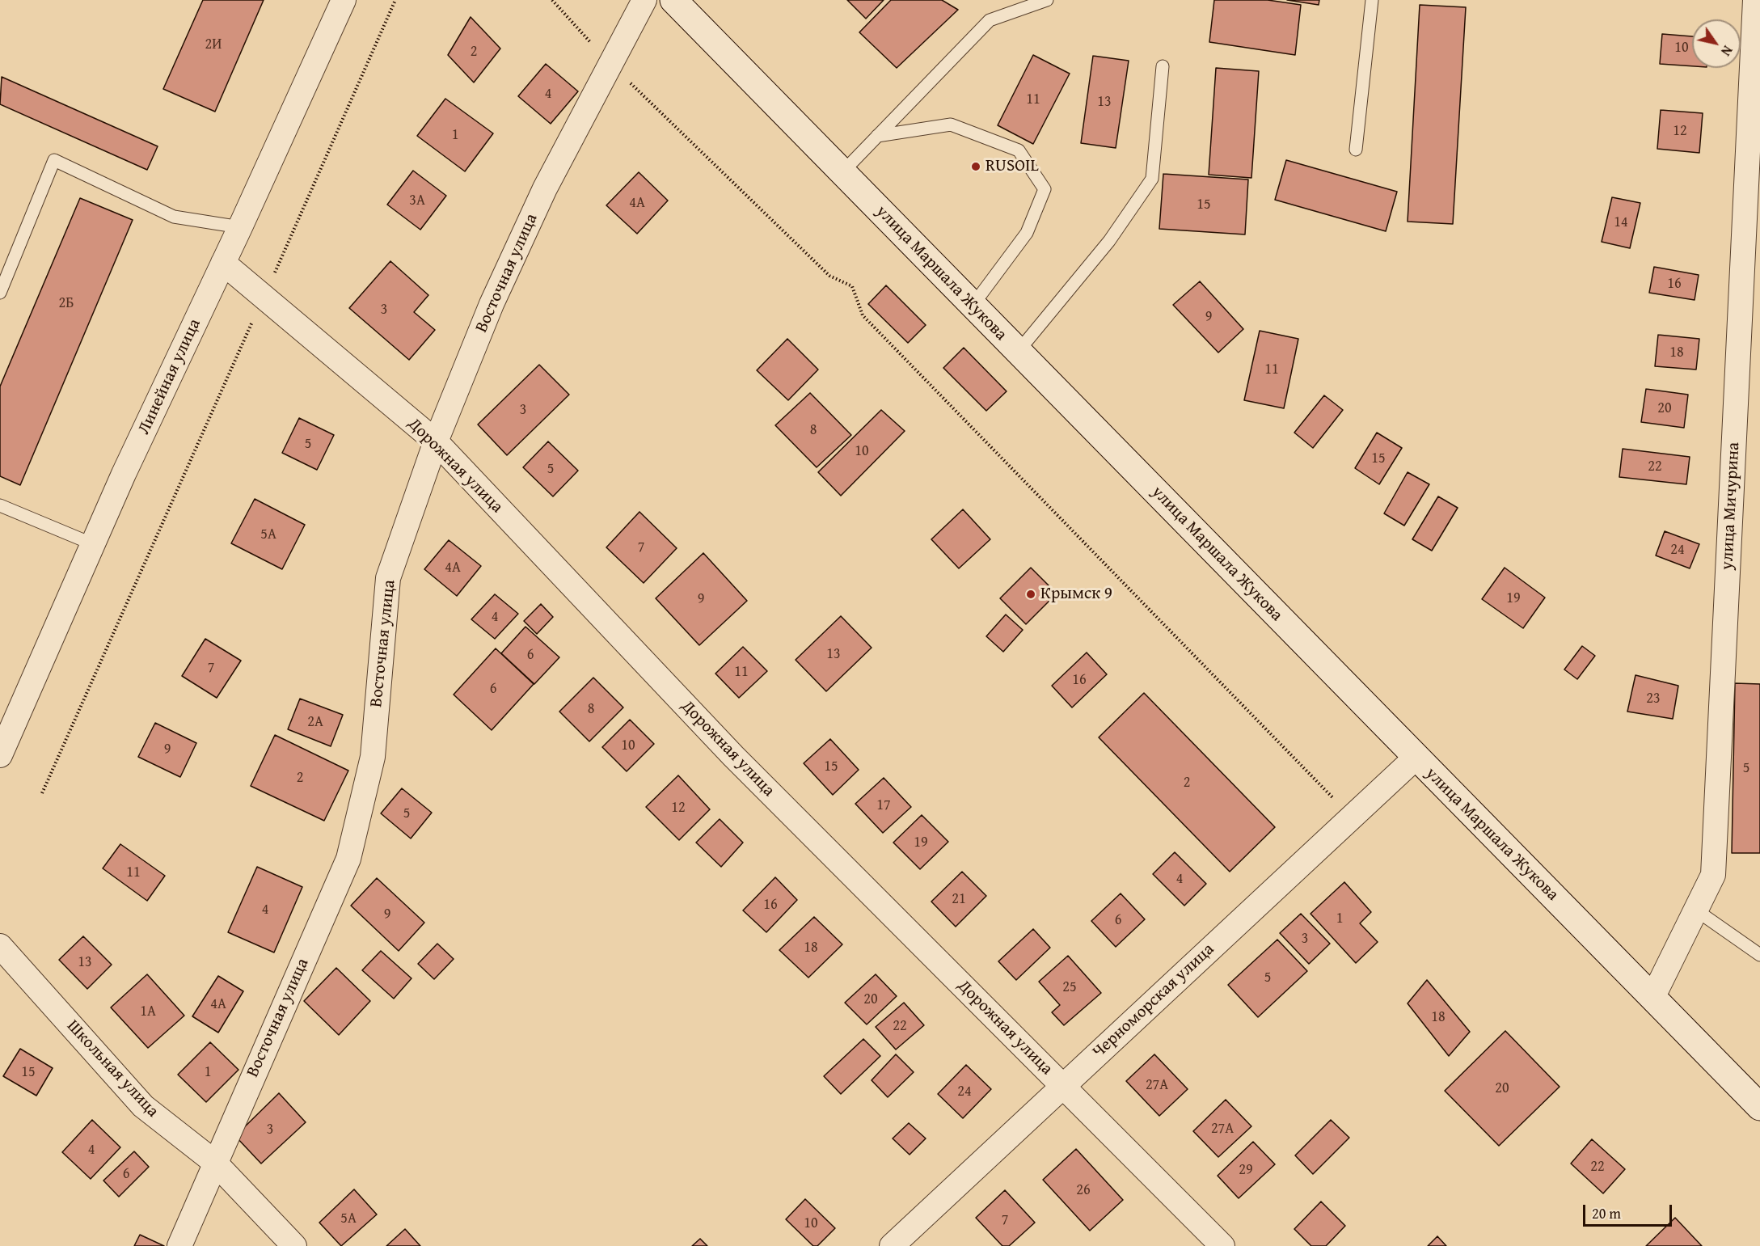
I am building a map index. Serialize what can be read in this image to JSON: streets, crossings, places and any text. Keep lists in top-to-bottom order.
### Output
{
  "streets": {
    "main road": ["улица Маршала Жукова"],
    "street": [
      "Восточная улица",
      "Линейная улица",
      "Дорожная улица",
      "улица Мичурина",
      "Черноморская улица",
      "Школьная улица"
    ]
  },
  "crossings": [
    ["Восточная улица", "Дорожная улица"],
    ["Восточная улица", "Школьная улица"],
    ["улица Маршала Жукова", "улица Мичурина"],
    ["улица Маршала Жукова", "Черноморская улица"],
    ["Линейная улица", "Дорожная улица"],
    ["Дорожная улица", "Черноморская улица"]
  ],
  "places": ["RUSOIL", "Крымск 9"],
  "house_numbers": [
    "2И",
    "10",
    "2",
    "4",
    "11",
    "13",
    "12",
    "1",
    "3А",
    "4А",
    "15",
    "14",
    "16",
    "2Б",
    "3",
    "9",
    "18",
    "11",
    "20",
    "3",
    "8",
    "5",
    "10",
    "15",
    "22",
    "5",
    "5А",
    "7",
    "24",
    "4А",
    "19",
    "9",
    "4",
    "13",
    "6",
    "7",
    "11",
    "16",
    "6",
    "23",
    "8",
    "2А",
    "10",
    "9",
    "15",
    "5",
    "2",
    "2",
    "17",
    "12",
    "5",
    "19",
    "11",
    "4",
    "21",
    "16",
    "4",
    "9",
    "1",
    "6",
    "3",
    "18",
    "13",
    "5",
    "25",
    "20",
    "4А",
    "1А",
    "18",
    "22",
    "15",
    "1",
    "27А",
    "20",
    "24",
    "27А",
    "3",
    "4",
    "22",
    "29",
    "6",
    "26",
    "5А",
    "7",
    "10"
  ],
  "scale_bar": "20 m",
  "north": "bottom right"
}
